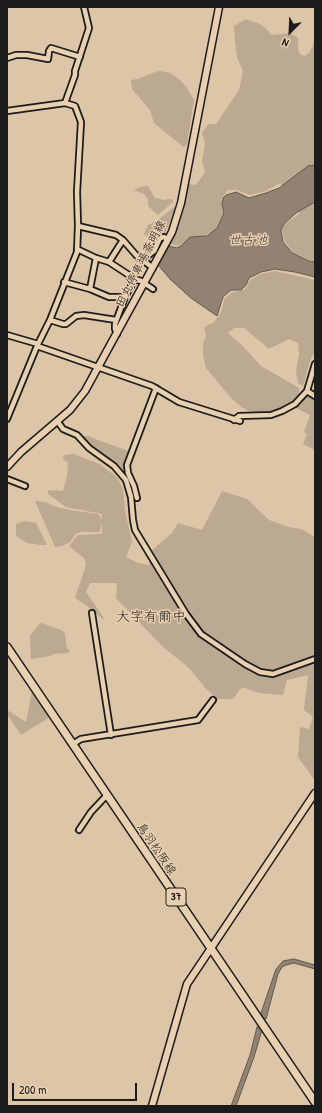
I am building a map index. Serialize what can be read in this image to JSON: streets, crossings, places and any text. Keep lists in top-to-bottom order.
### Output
{
  "streets": {
    "main road": ["田丸停車場斎明線", "鳥羽松阪線", "37"]
  },
  "districts": ["大字有爾中"],
  "water": ["世古池"],
  "scale_bar": "200 m",
  "north": "bottom left"
}
